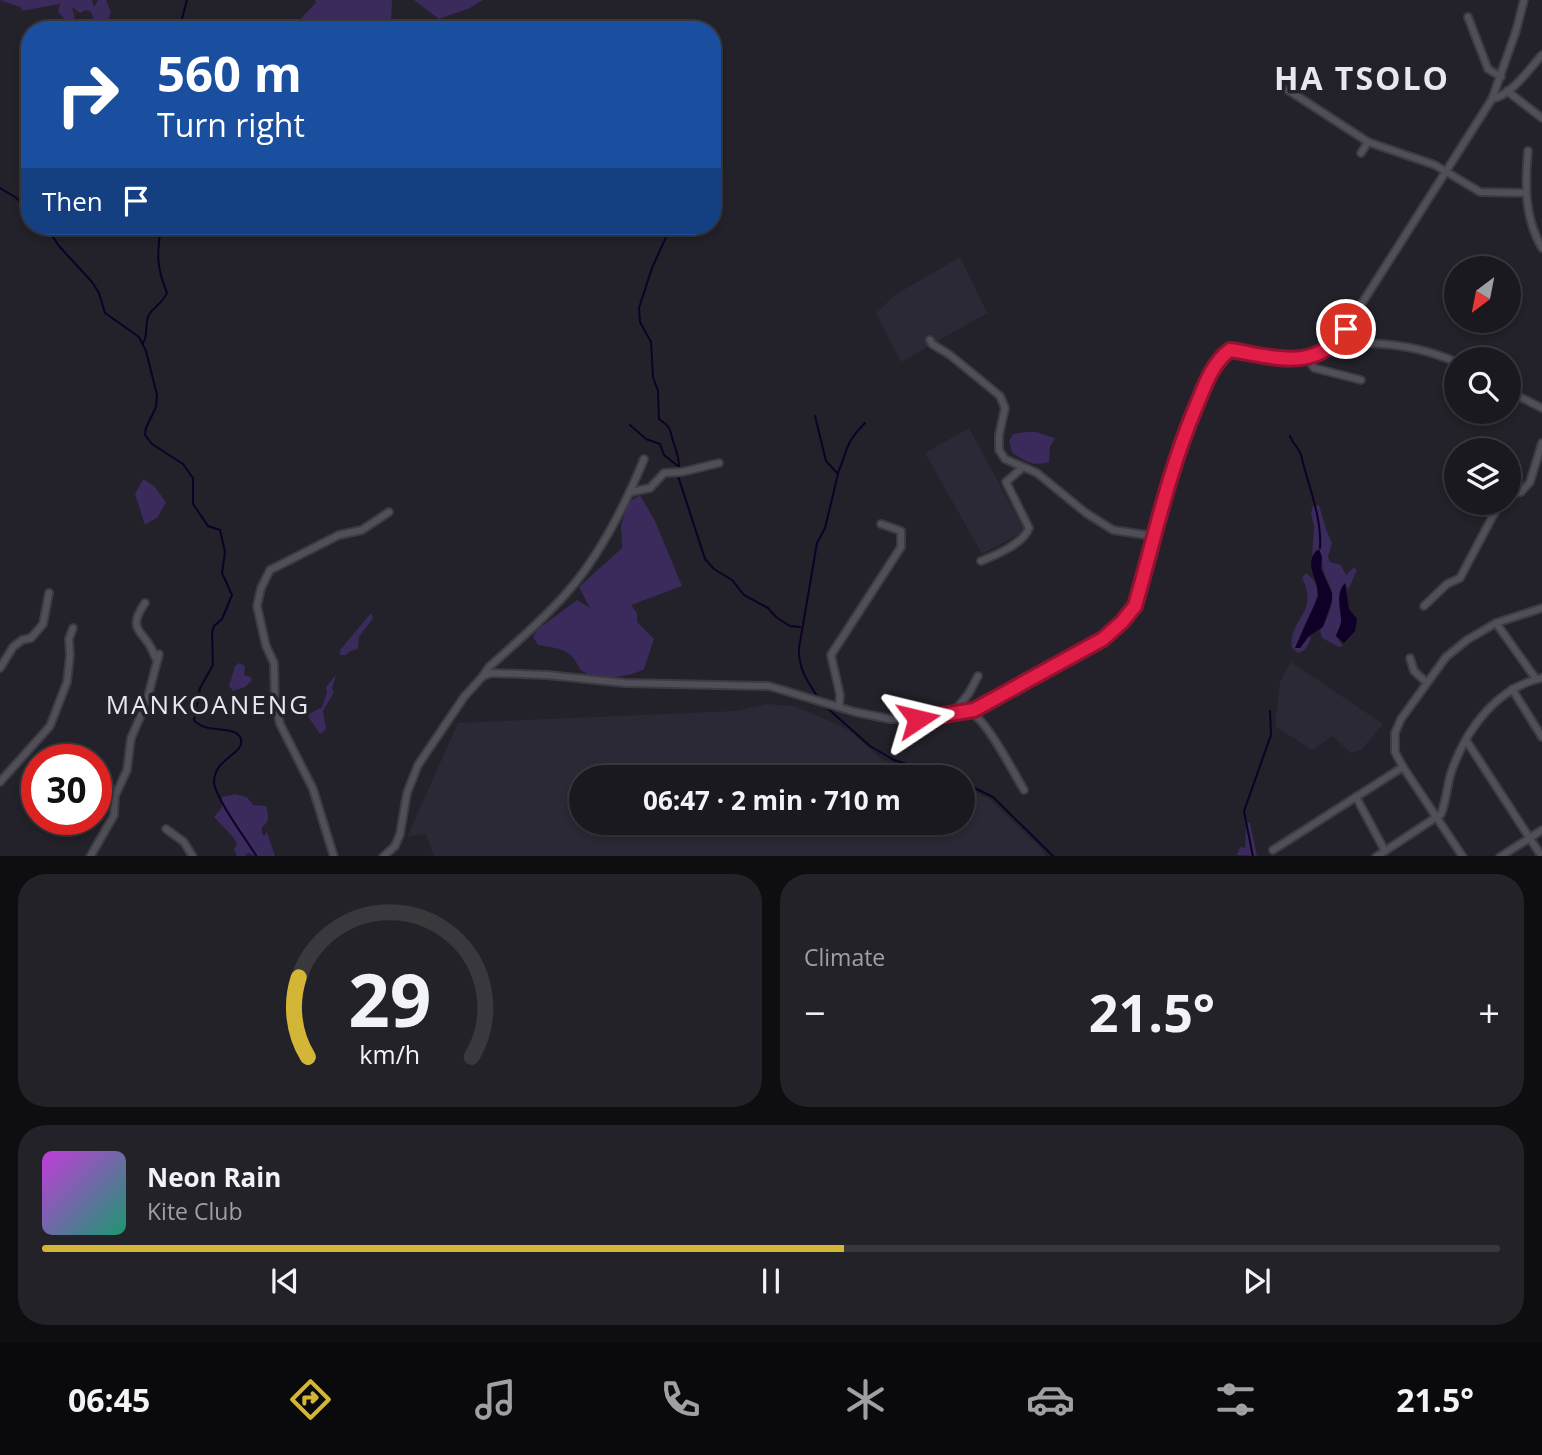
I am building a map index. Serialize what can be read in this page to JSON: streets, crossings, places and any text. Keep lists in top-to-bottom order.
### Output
{
  "districts": ["HA TSOLO", "MANKOANENG"],
  "north": "bottom left",
  "page": {
    "turn": ["560 m", "Turn right"],
    "then": "Then",
    "limit": "30",
    "trip": "06:47 · 2 min · 710 m",
    "tile": "Climate",
    "heat": ["−", "21.5°", "+"],
    "song": ["Neon Rain", "Kite Club"],
    "tabs": ["06:45", "21.5°"],
    "gauge": ["29", "km/h"]
  }
}
